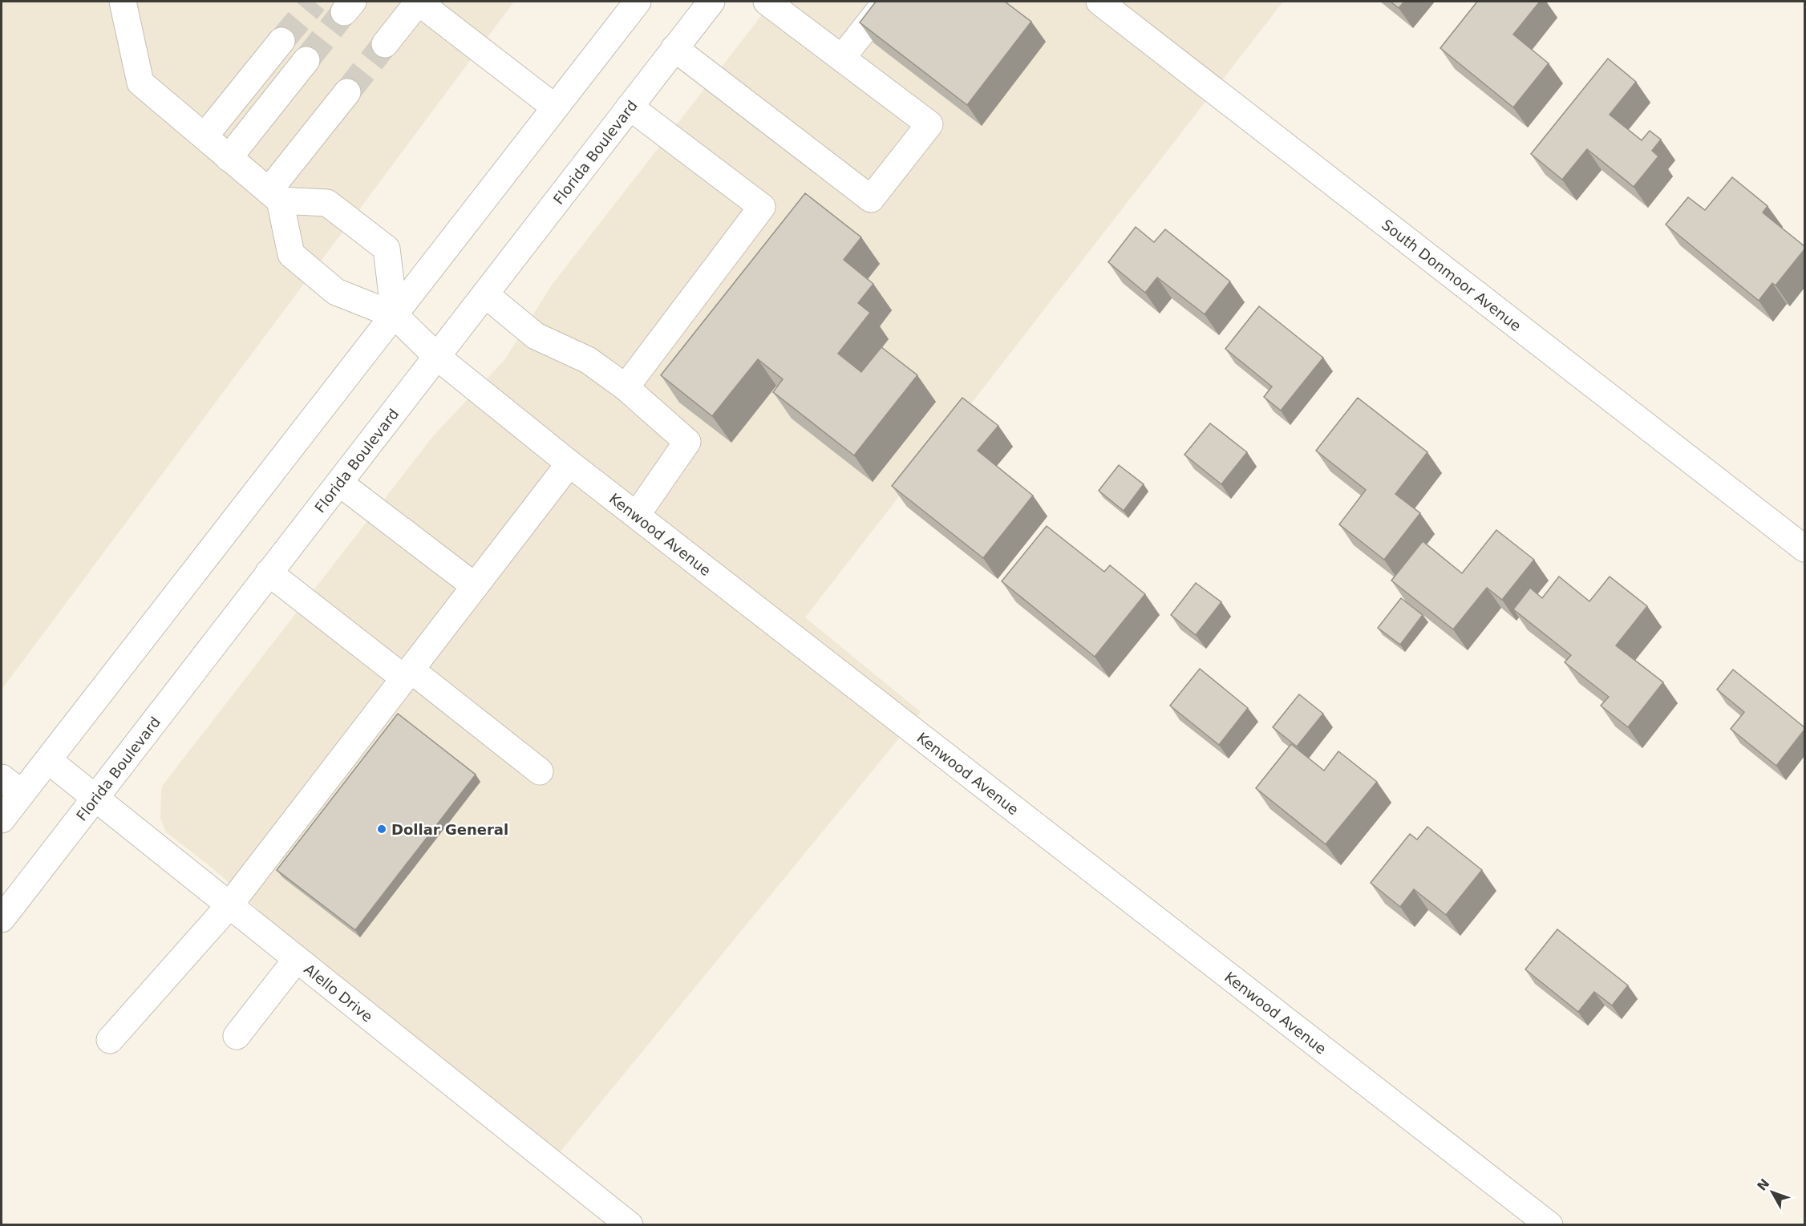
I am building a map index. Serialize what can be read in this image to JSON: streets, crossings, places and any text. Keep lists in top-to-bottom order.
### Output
{
  "streets": {
    "street": [
      "Florida Boulevard",
      "South Donmoor Avenue",
      "Kenwood Avenue",
      "Alello Drive"
    ]
  },
  "crossings": [
    ["Florida Boulevard", "Kenwood Avenue"],
    ["Florida Boulevard", "Alello Drive"]
  ],
  "places": ["Dollar General"],
  "north": "top left"
}
